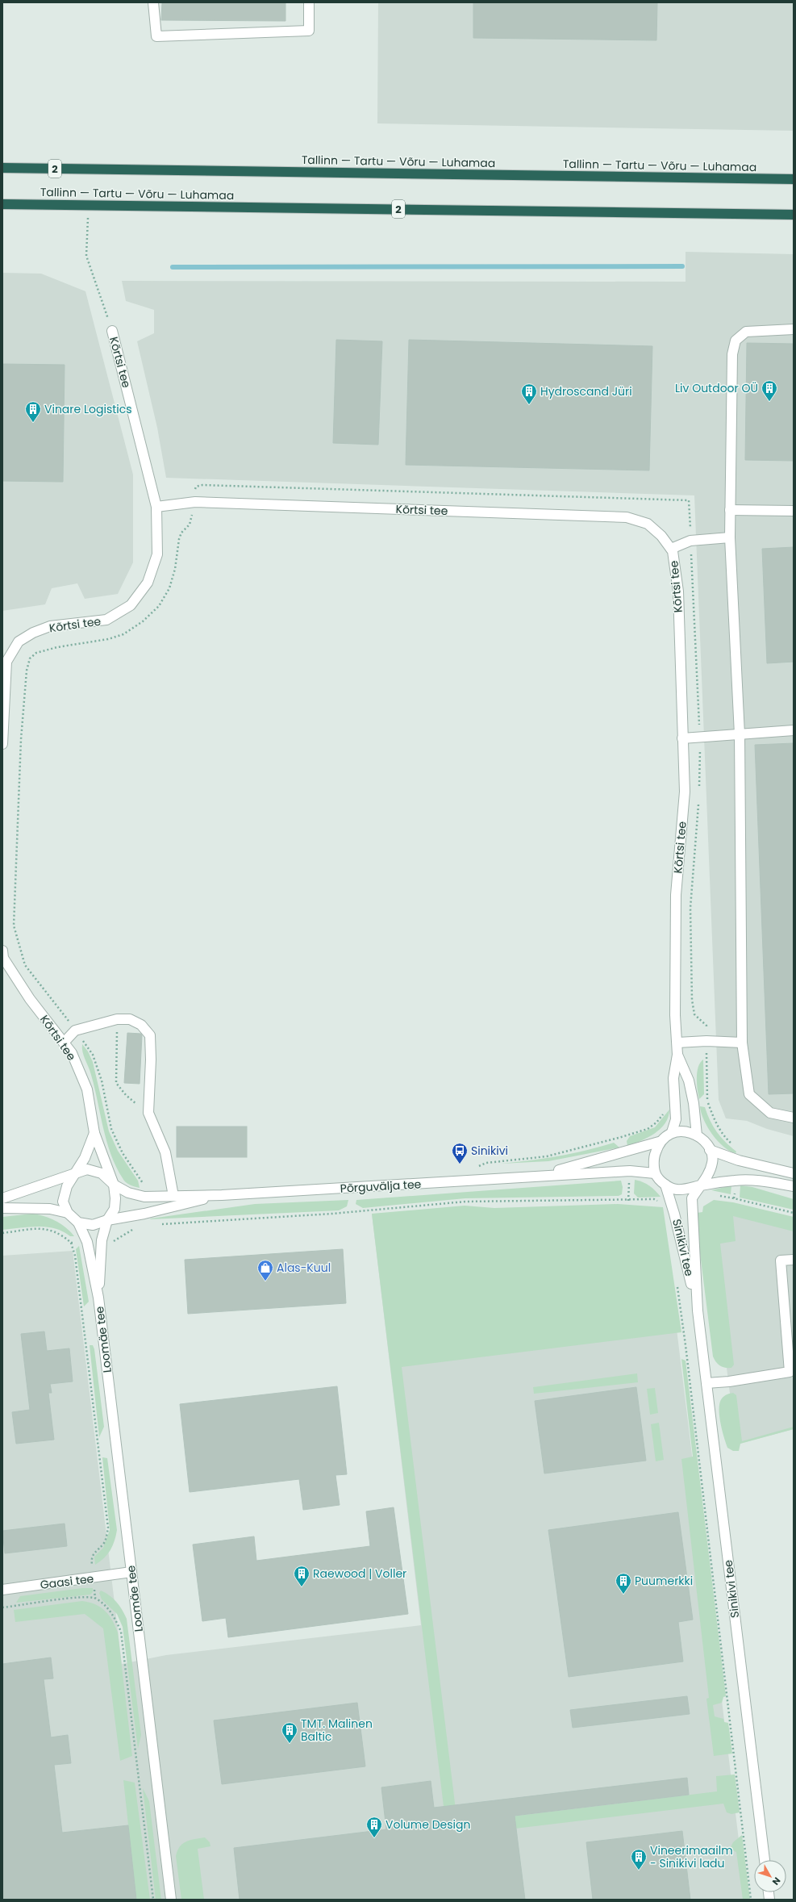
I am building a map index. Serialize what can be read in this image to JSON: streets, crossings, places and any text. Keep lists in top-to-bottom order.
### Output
{
  "streets": {
    "highway": ["Tallinn — Tartu — Võru — Luhamaa", "2"],
    "street": [
      "Kõrtsi tee",
      "Põrguvälja tee",
      "Sinikivi tee",
      "Loomäe tee",
      "Gaasi tee"
    ]
  },
  "crossings": [
    ["Kõrtsi tee", "Põrguvälja tee"],
    ["Kõrtsi tee", "Sinikivi tee"],
    ["Kõrtsi tee", "Loomäe tee"],
    ["Põrguvälja tee", "Sinikivi tee"],
    ["Põrguvälja tee", "Loomäe tee"],
    ["Loomäe tee", "Gaasi tee"]
  ],
  "places": {
    "building": [
      "Liv Outdoor OÜ",
      "Hydroscand Jüri",
      "Vinare Logistics",
      "Raewood | Voller",
      "Puumerkki",
      "TMT. Malinen Baltic",
      "Volume Design",
      "Vineerimaailm - Sinikivi ladu"
    ],
    "bus stop": ["Sinikivi"],
    "shop": ["Alas-Kuul"]
  },
  "north": "bottom right"
}
